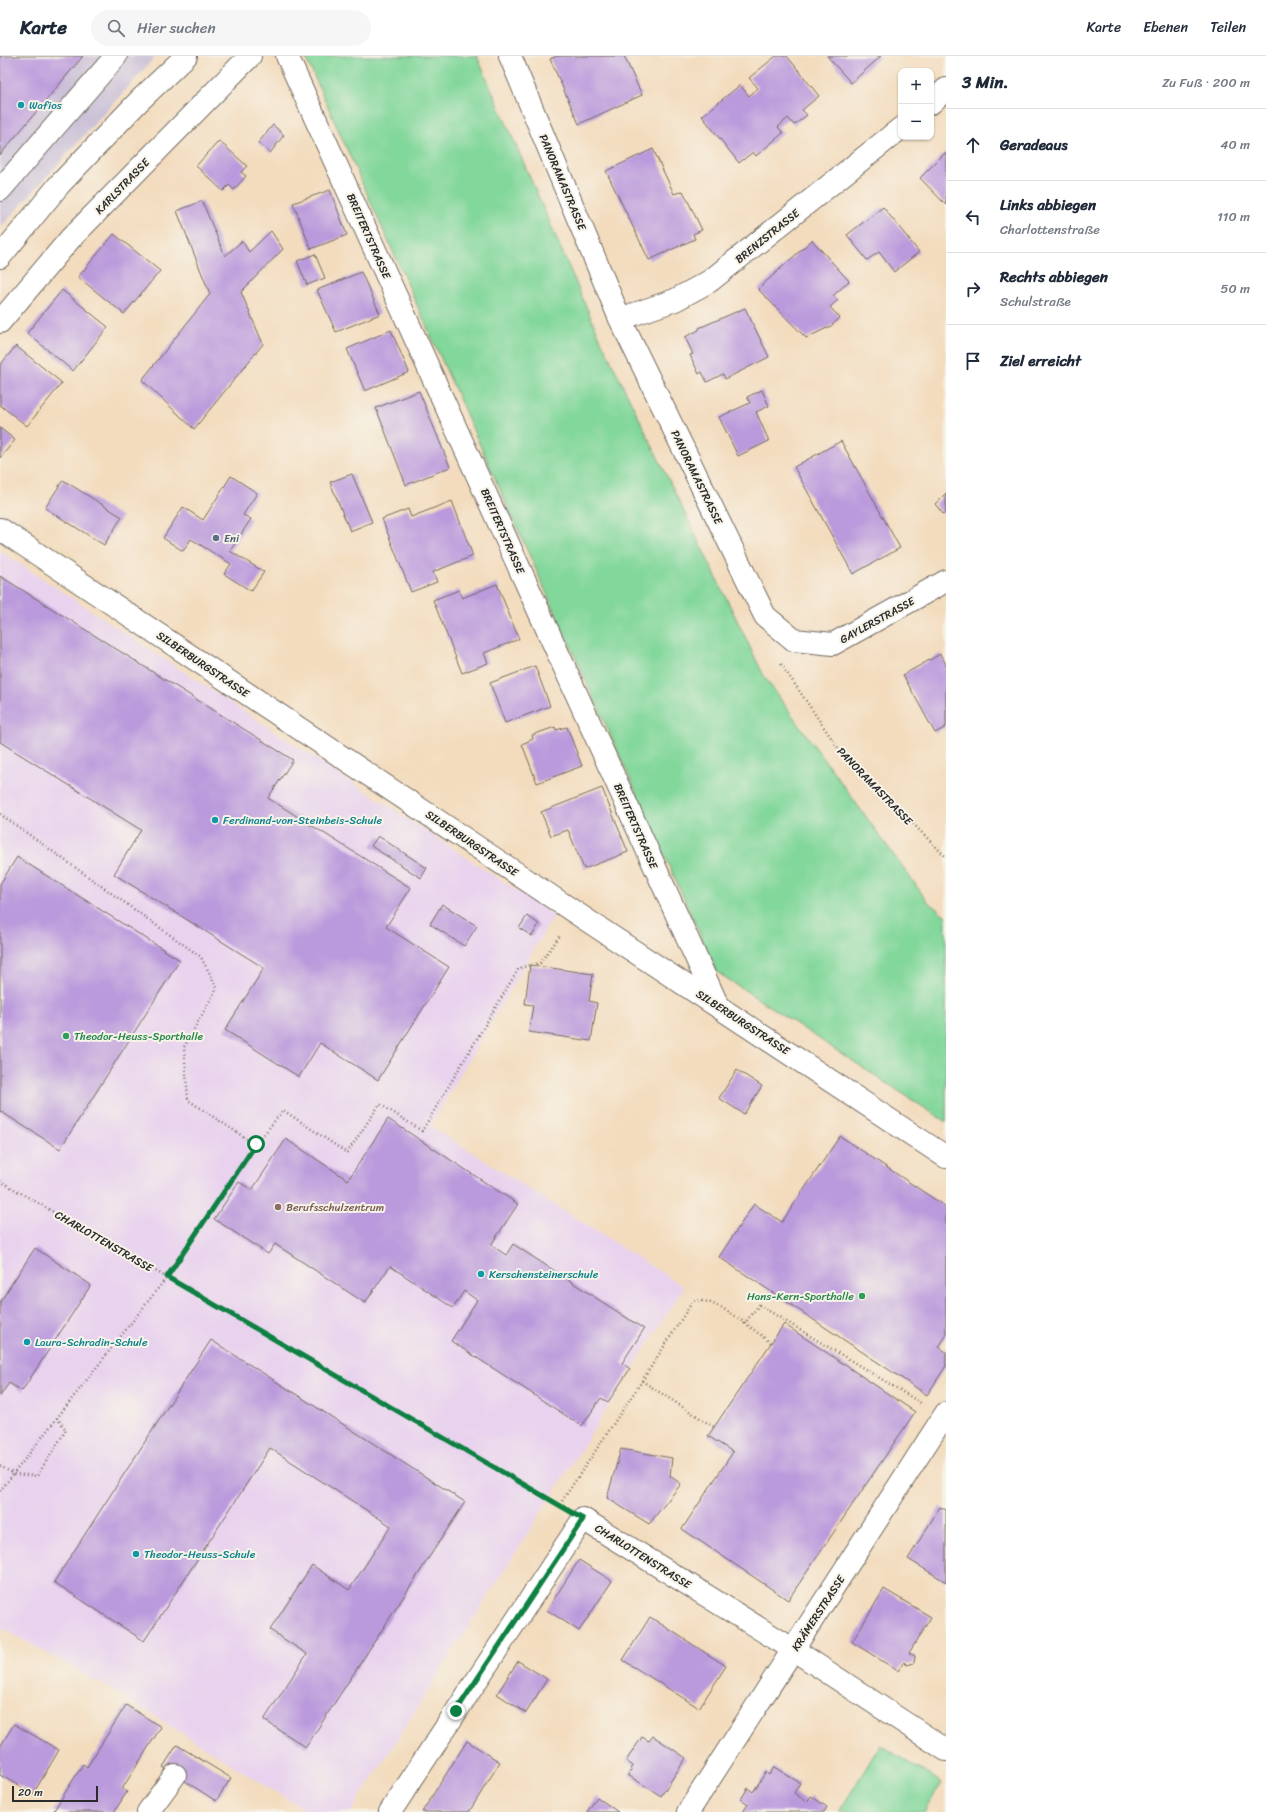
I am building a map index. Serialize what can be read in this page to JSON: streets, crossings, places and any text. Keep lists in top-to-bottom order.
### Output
{
  "streets": {
    "street": [
      "PANORAMASTRASSE",
      "KARLSTRASSE",
      "BREITERTSTRASSE",
      "BRENZSTRASSE",
      "GAYLERSTRASSE",
      "SILBERBURGSTRASSE",
      "CHARLOTTENSTRASSE",
      "KRÄMERSTRASSE"
    ]
  },
  "crossings": [
    ["PANORAMASTRASSE", "BRENZSTRASSE"],
    ["PANORAMASTRASSE", "GAYLERSTRASSE"],
    ["BREITERTSTRASSE", "SILBERBURGSTRASSE"],
    ["CHARLOTTENSTRASSE", "KRÄMERSTRASSE"]
  ],
  "places": [
    "Wafios",
    "Eni",
    "Ferdinand-von-Steinbeis-Schule",
    "Theodor-Heuss-Sporthalle",
    "Berufsschulzentrum",
    "Kerschensteinerschule",
    "Hans-Kern-Sporthalle",
    "Laura-Schradin-Schule",
    "Theodor-Heuss-Schule"
  ],
  "scale_bar": "20 m",
  "page": {
    "header": "Karte",
    "search": "Hier suchen",
    "nav": ["Karte", "Ebenen", "Teilen"],
    "heading": ["3 Min.", "Zu Fuß · 200 m"],
    "map_buttons": ["+", "−"],
    "list": [
      ["Geradeaus", "40 m"],
      ["Links abbiegen", "Charlottenstraße", "110 m"],
      ["Rechts abbiegen", "Schulstraße", "50 m"],
      "Ziel erreicht"
    ],
    "scale": "20 m"
  }
}
